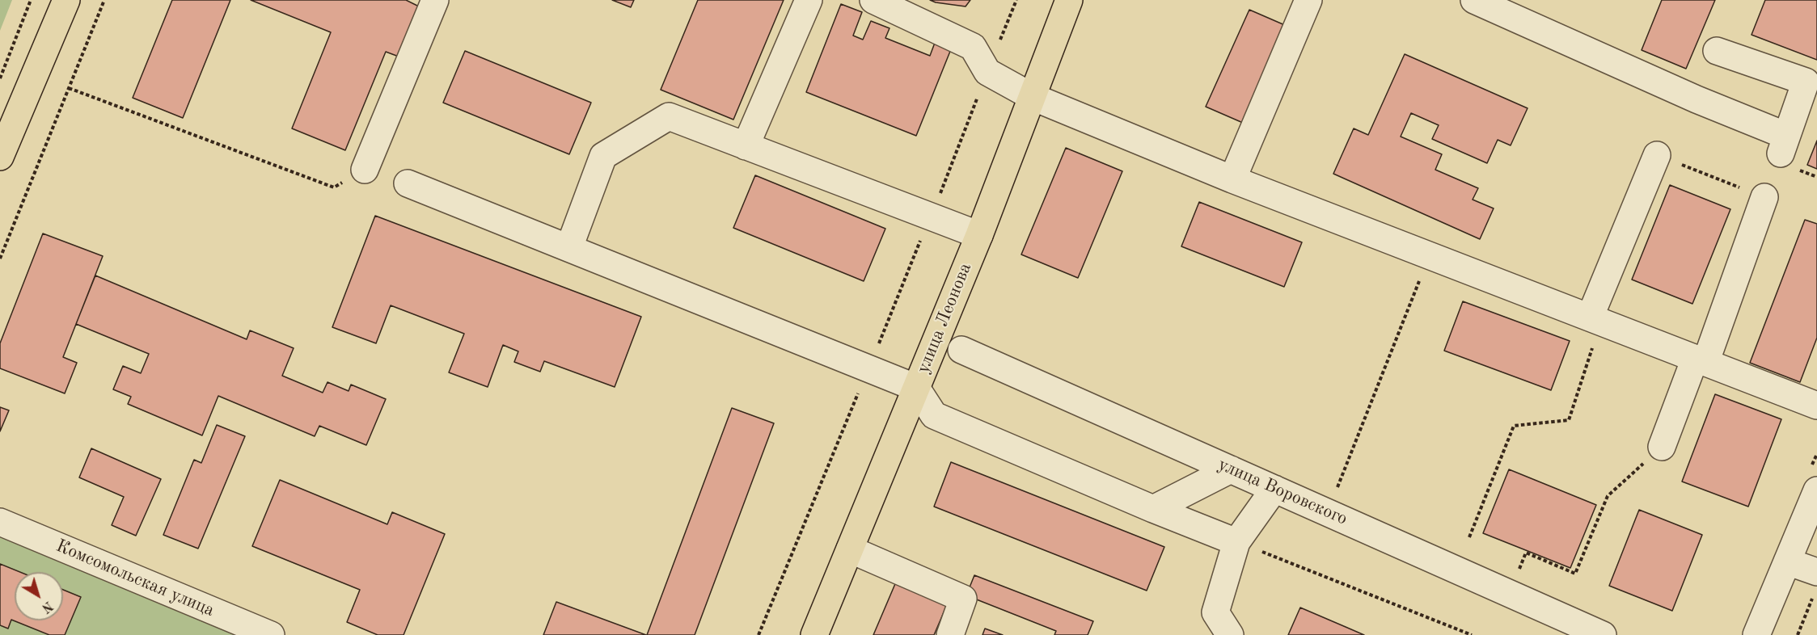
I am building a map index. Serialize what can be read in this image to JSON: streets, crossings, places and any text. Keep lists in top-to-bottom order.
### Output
{
  "streets": {
    "main road": ["улица Леонова"],
    "street": ["улица Воровского", "Комсомольская улица"]
  },
  "north": "bottom right"
}
